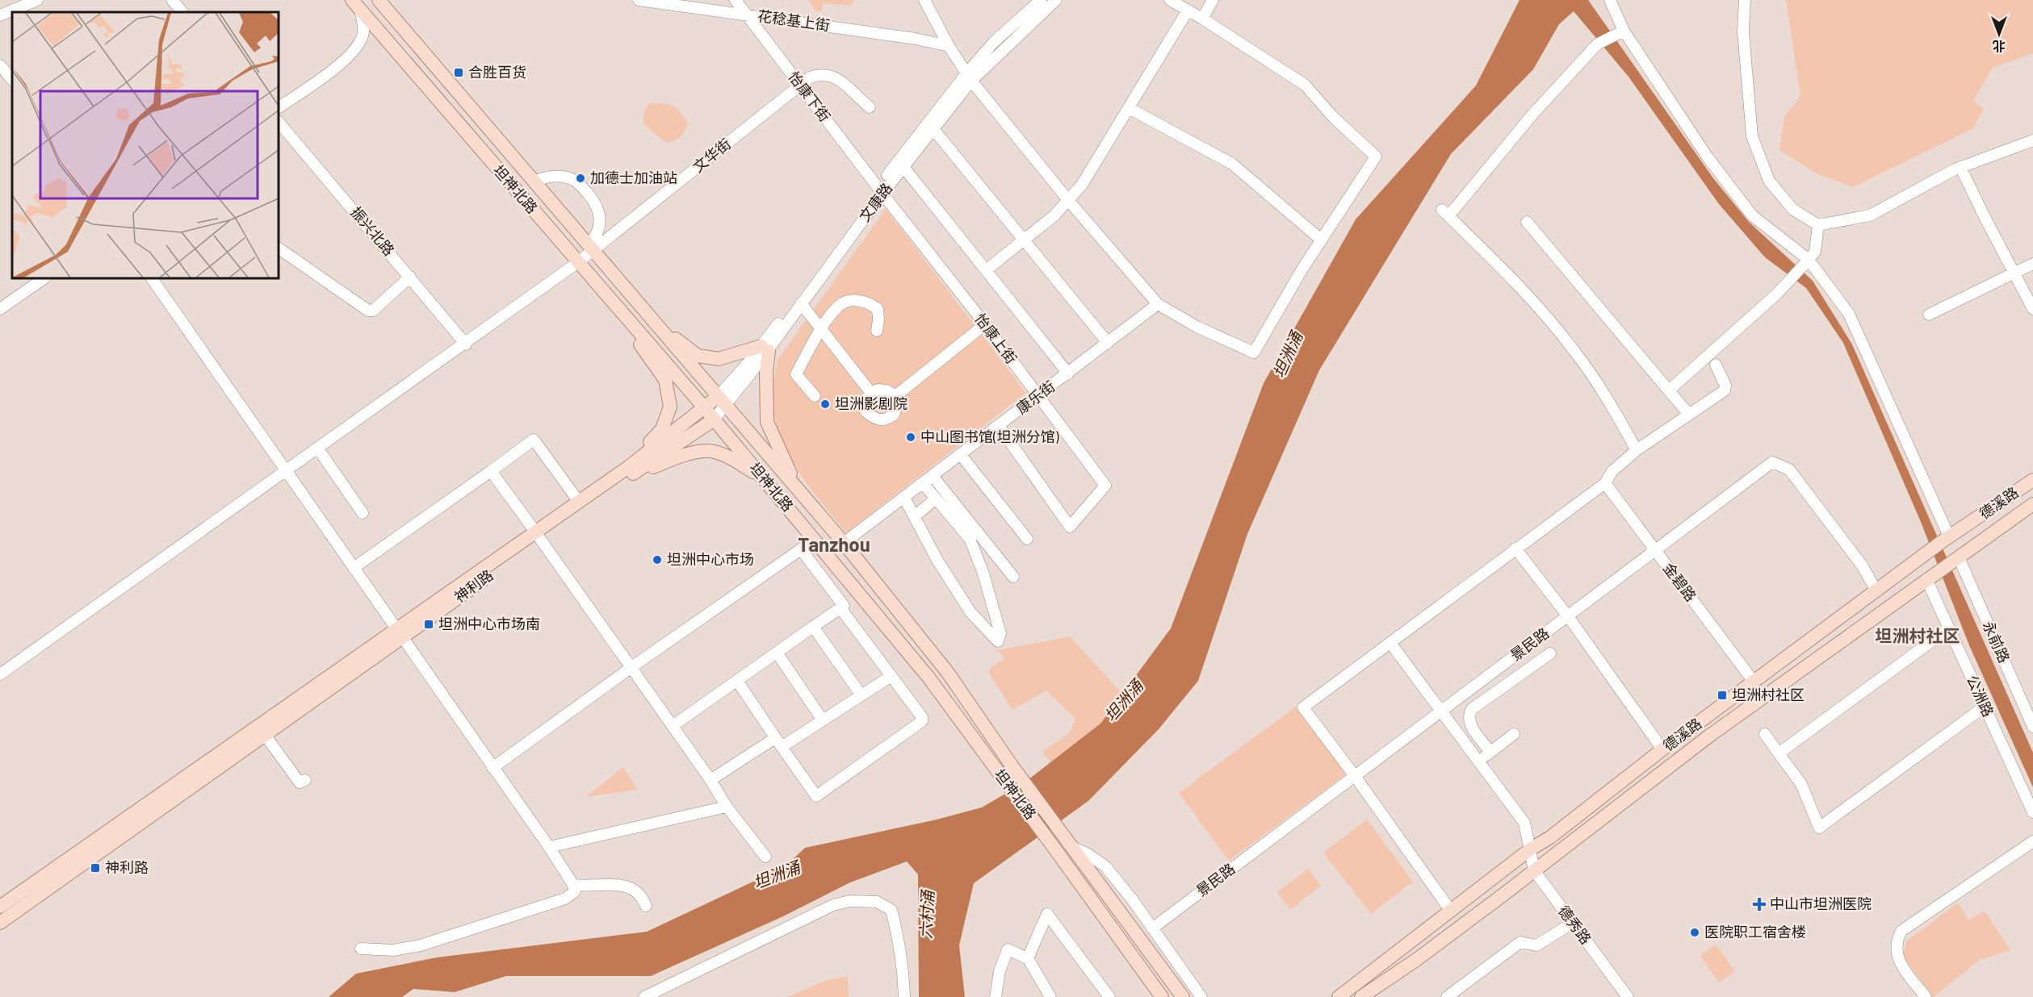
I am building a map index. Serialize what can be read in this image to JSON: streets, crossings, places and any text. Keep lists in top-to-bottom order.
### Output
{
  "streets": {
    "main road": ["坦神北路", "德溪路", "神利路"],
    "street": [
      "花稔基上街",
      "怡康下街",
      "文华街",
      "文康路",
      "振兴北路",
      "怡康上街",
      "康乐街",
      "金碧路",
      "永前路",
      "景民路",
      "公洲路",
      "德秀路"
    ]
  },
  "crossings": [
    ["花稔基上街", "怡康下街"],
    ["怡康下街", "文华街"],
    ["怡康下街", "文康路"],
    ["怡康下街", "怡康上街"],
    ["文华街", "坦神北路"],
    ["文华街", "振兴北路"],
    ["坦神北路", "康乐街"],
    ["坦神北路", "神利路"],
    ["文康路", "怡康上街"],
    ["怡康上街", "康乐街"],
    ["德溪路", "金碧路"],
    ["德溪路", "永前路"],
    ["德溪路", "景民路"],
    ["德溪路", "公洲路"],
    ["德溪路", "德秀路"],
    ["金碧路", "景民路"],
    ["景民路", "德秀路"]
  ],
  "districts": ["Tanzhou", "坦洲村社区"],
  "water": ["坦洲涌", "六村涌"],
  "places": {
    "transit": [
      "合胜百货",
      "坦洲中心市场南",
      "坦洲村社区",
      "神利路"
    ],
    "other": [
      "加德士加油站",
      "坦洲影剧院",
      "中山图书馆(坦洲分馆)",
      "坦洲中心市场",
      "医院职工宿舍楼"
    ],
    "health": ["中山市坦洲医院"]
  },
  "north": "bottom"
}
